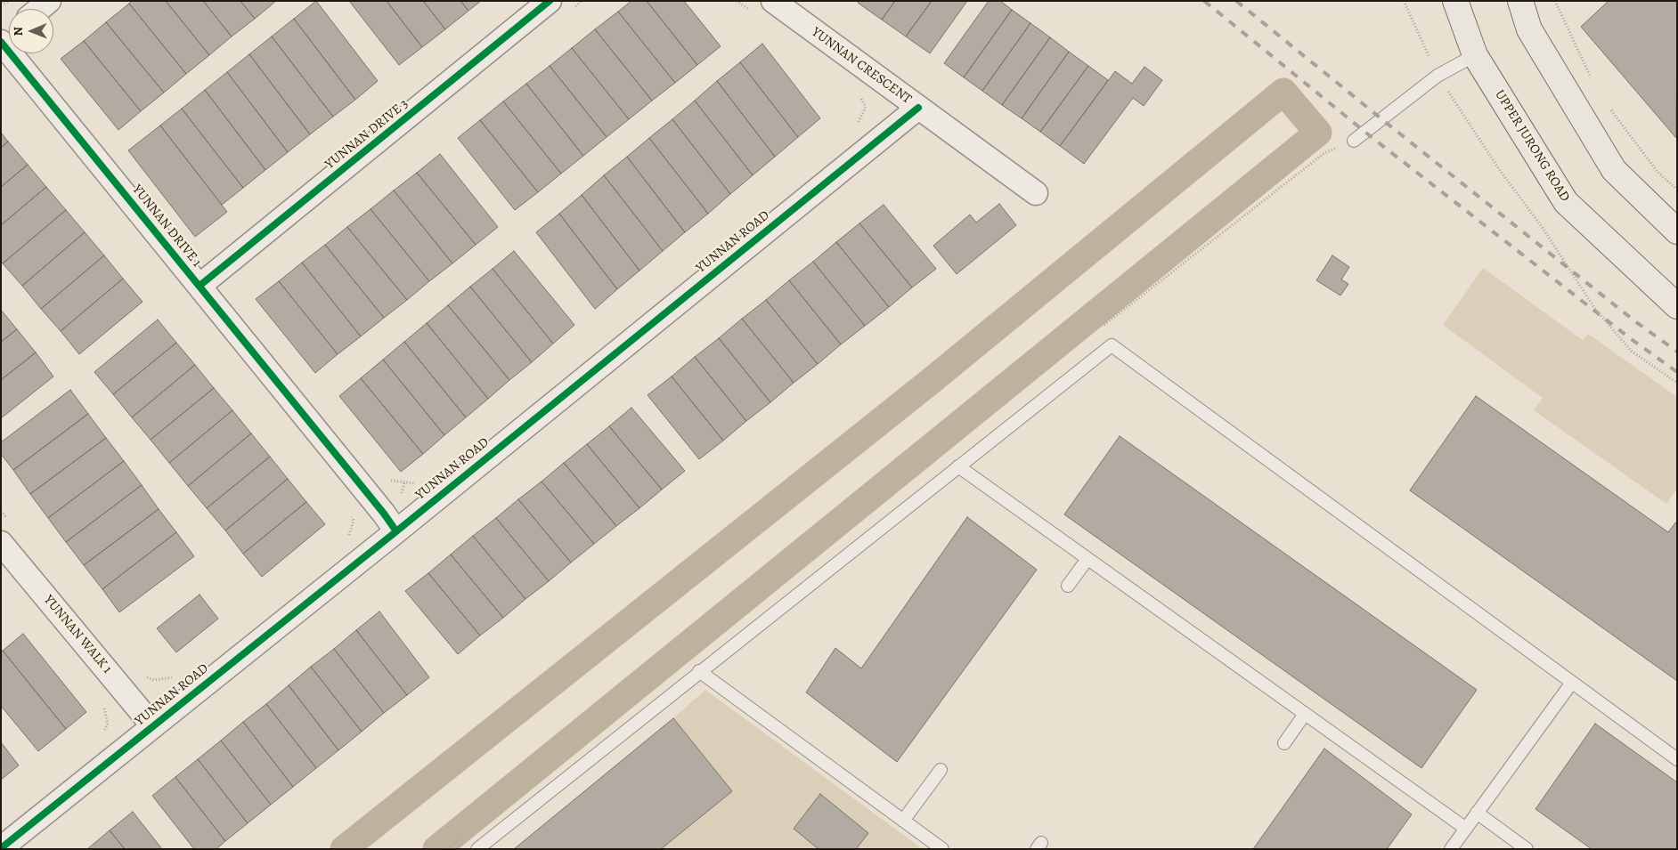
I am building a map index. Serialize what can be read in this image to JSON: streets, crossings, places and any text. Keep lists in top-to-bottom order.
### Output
{
  "streets": {
    "main road": ["UPPER JURONG ROAD"],
    "street": [
      "YUNNAN CRESCENT",
      "YUNNAN DRIVE 3",
      "YUNNAN DRIVE 1",
      "YUNNAN ROAD",
      "YUNNAN WALK 1"
    ]
  },
  "crossings": [
    ["YUNNAN CRESCENT", "YUNNAN ROAD"],
    ["YUNNAN DRIVE 3", "YUNNAN DRIVE 1"],
    ["YUNNAN DRIVE 1", "YUNNAN ROAD"],
    ["YUNNAN ROAD", "YUNNAN WALK 1"]
  ],
  "north": "left"
}
